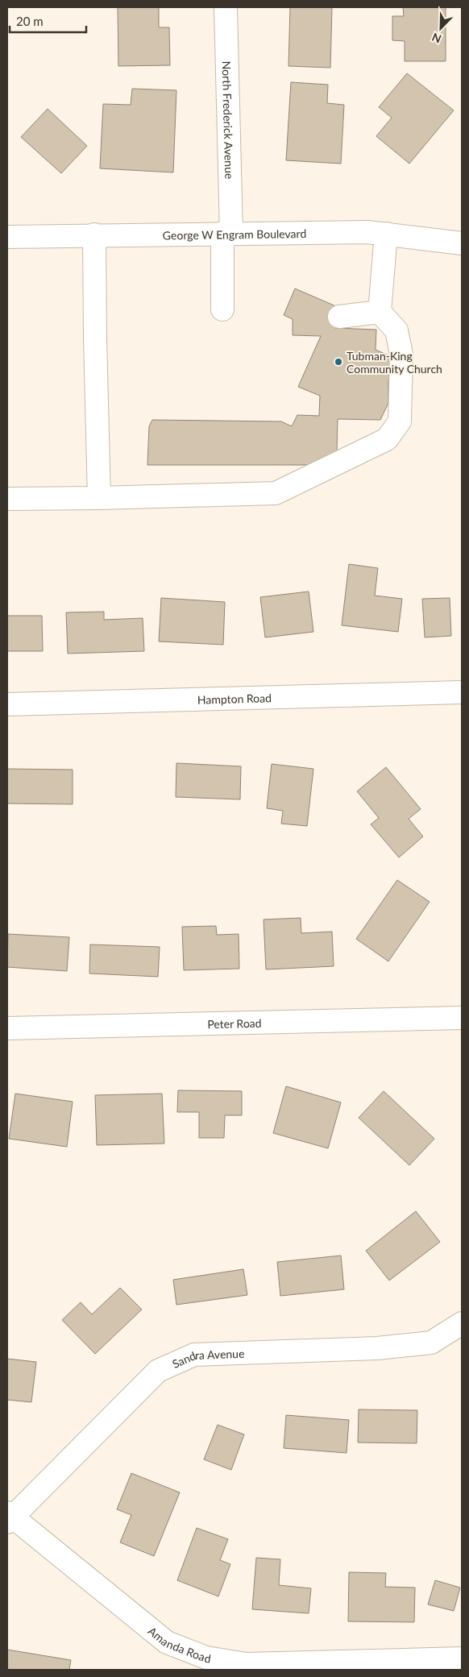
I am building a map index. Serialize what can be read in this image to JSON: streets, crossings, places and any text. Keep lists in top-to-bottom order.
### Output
{
  "streets": {
    "street": [
      "North Frederick Avenue",
      "George W Engram Boulevard",
      "Hampton Road",
      "Peter Road",
      "Sandra Avenue",
      "Amanda Road"
    ]
  },
  "crossings": [
    ["North Frederick Avenue", "George W Engram Boulevard"],
    ["Sandra Avenue", "Amanda Road"]
  ],
  "places": ["Tubman-King Community Church"],
  "scale_bar": "20 m",
  "north": "bottom left"
}
